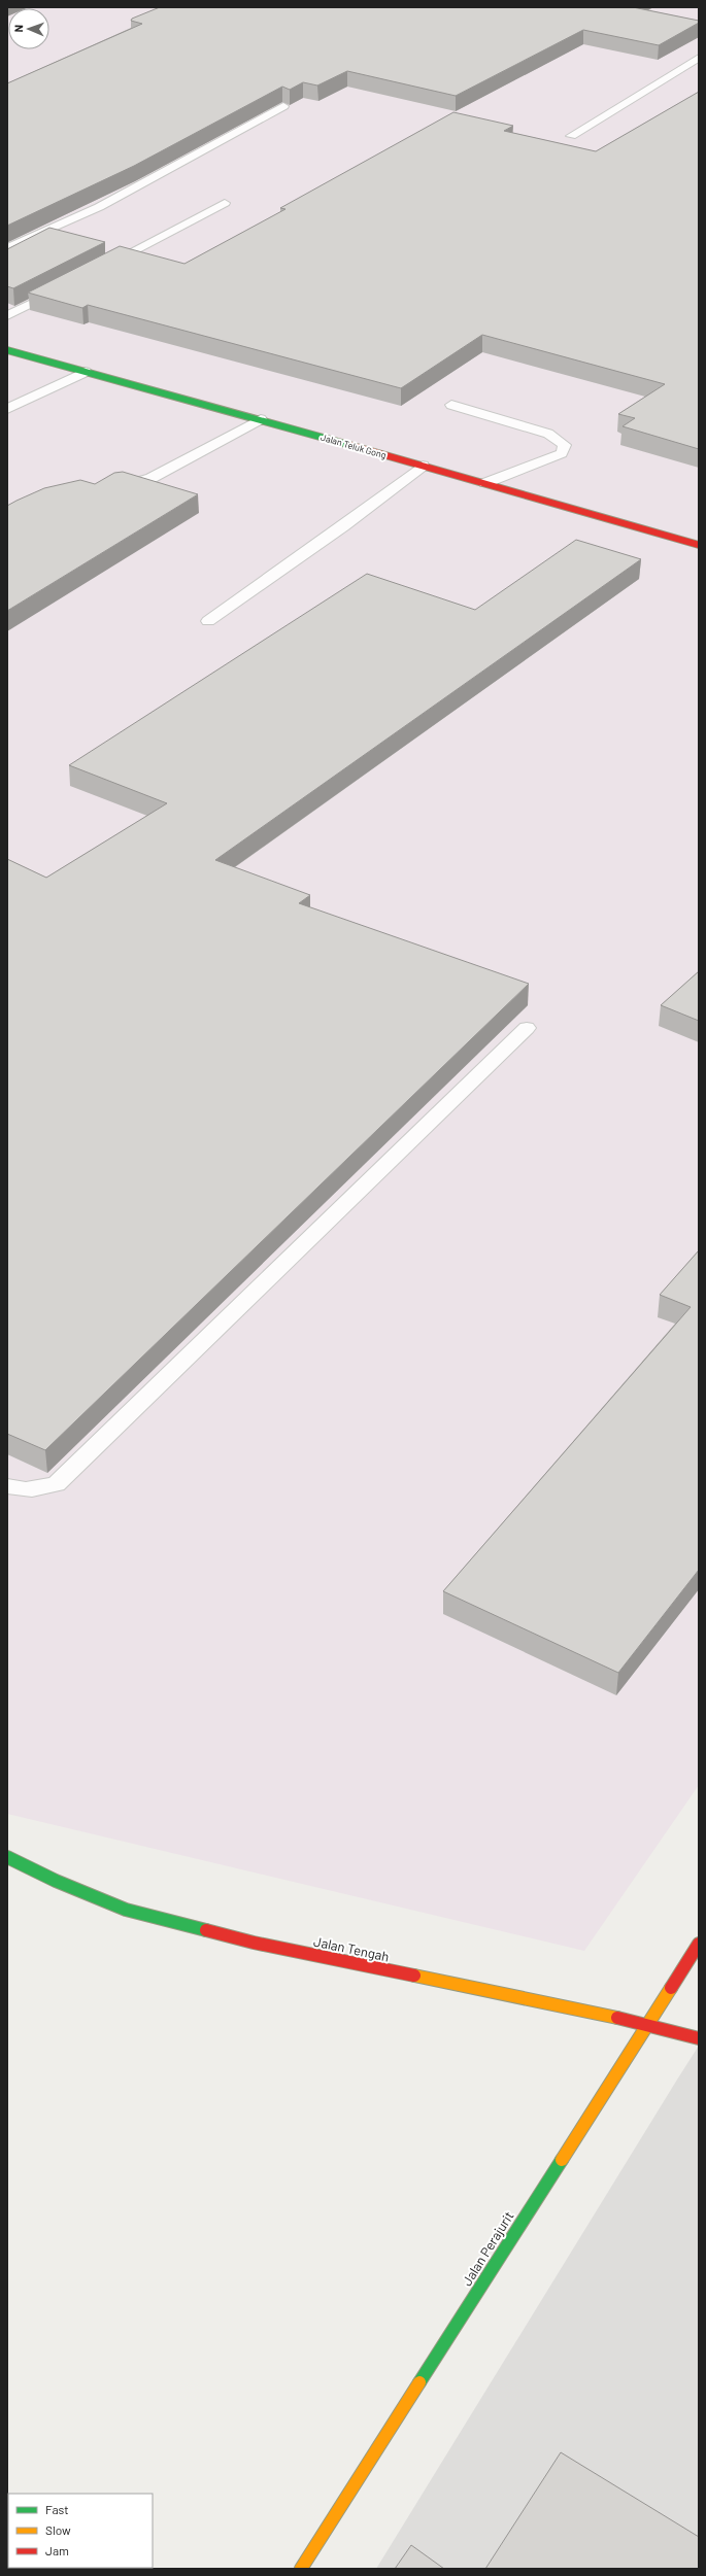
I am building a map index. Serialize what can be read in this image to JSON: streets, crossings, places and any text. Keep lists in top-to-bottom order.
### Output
{
  "streets": {
    "street": ["Jalan Teluk Gong", "Jalan Tengah", "Jalan Perajurit"]
  },
  "crossings": [
    ["Jalan Tengah", "Jalan Perajurit"]
  ],
  "legend": ["Fast", "Slow", "Jam"],
  "north": "left"
}
